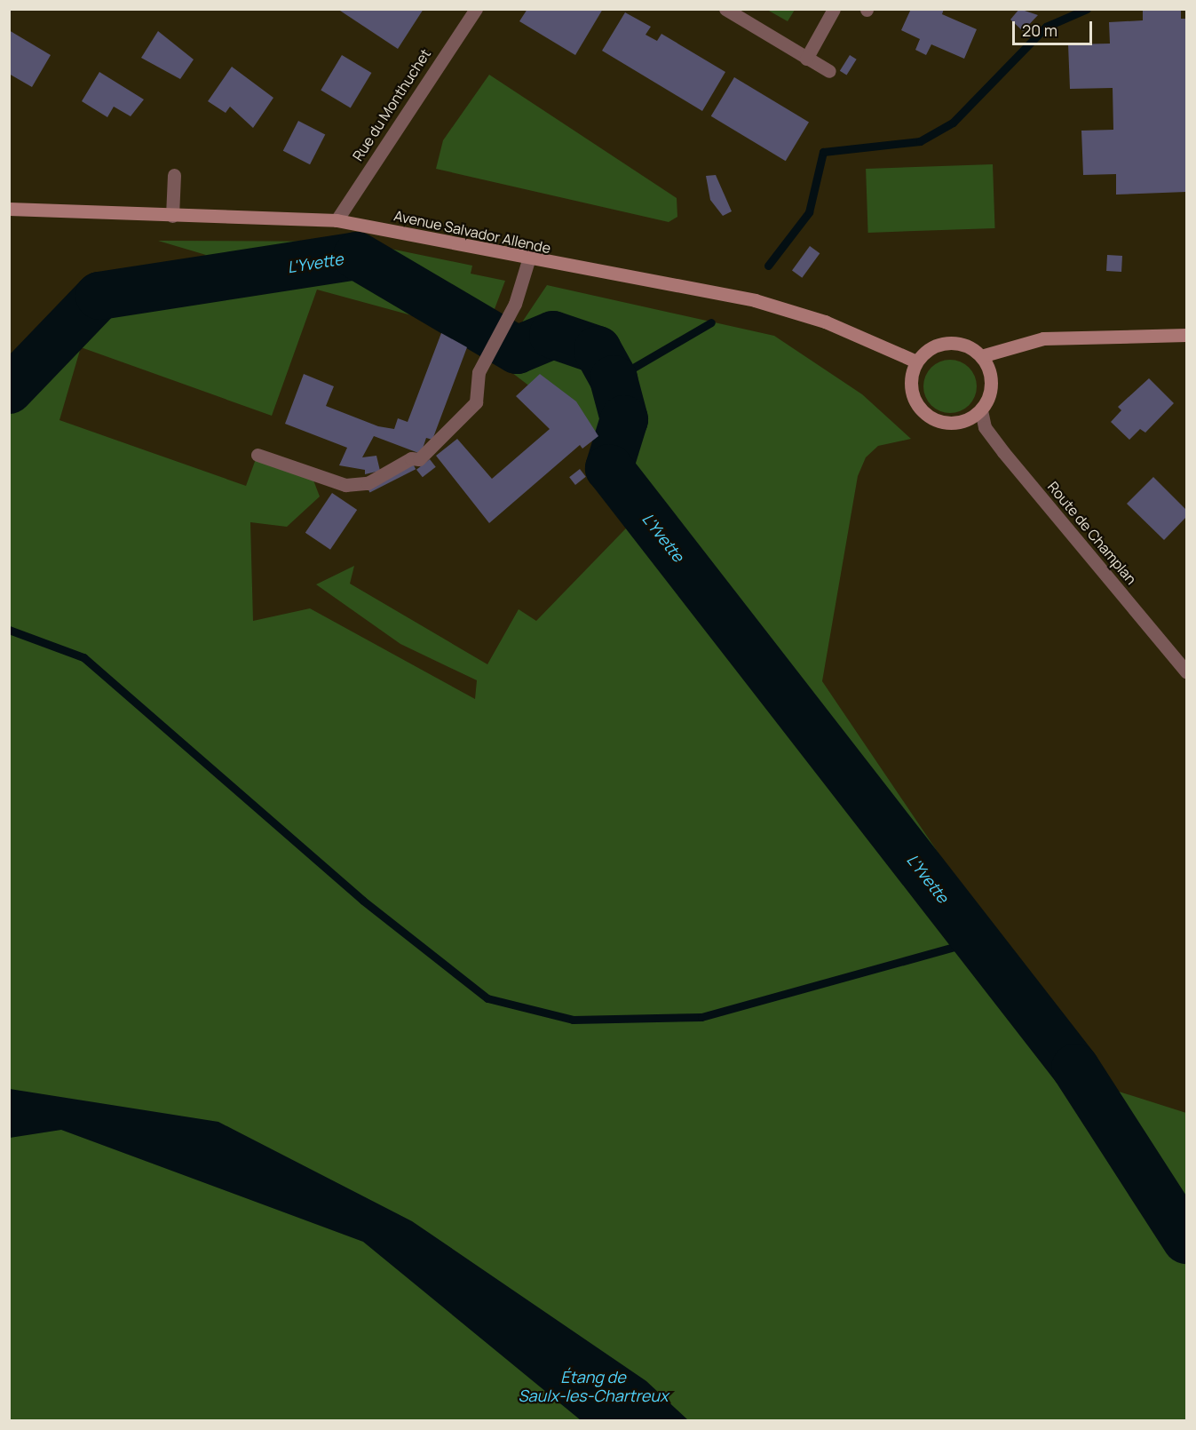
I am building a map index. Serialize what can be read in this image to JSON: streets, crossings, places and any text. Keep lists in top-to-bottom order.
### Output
{
  "streets": {
    "main road": ["Avenue Salvador Allende"],
    "street": ["Rue du Monthuchet", "Route de Champlan"]
  },
  "crossings": [
    ["Rue du Monthuchet", "Avenue Salvador Allende"],
    ["Avenue Salvador Allende", "Route de Champlan"]
  ],
  "water": ["L'Yvette", "Étang de Saulx-les-Chartreux"],
  "scale_bar": "20 m"
}
